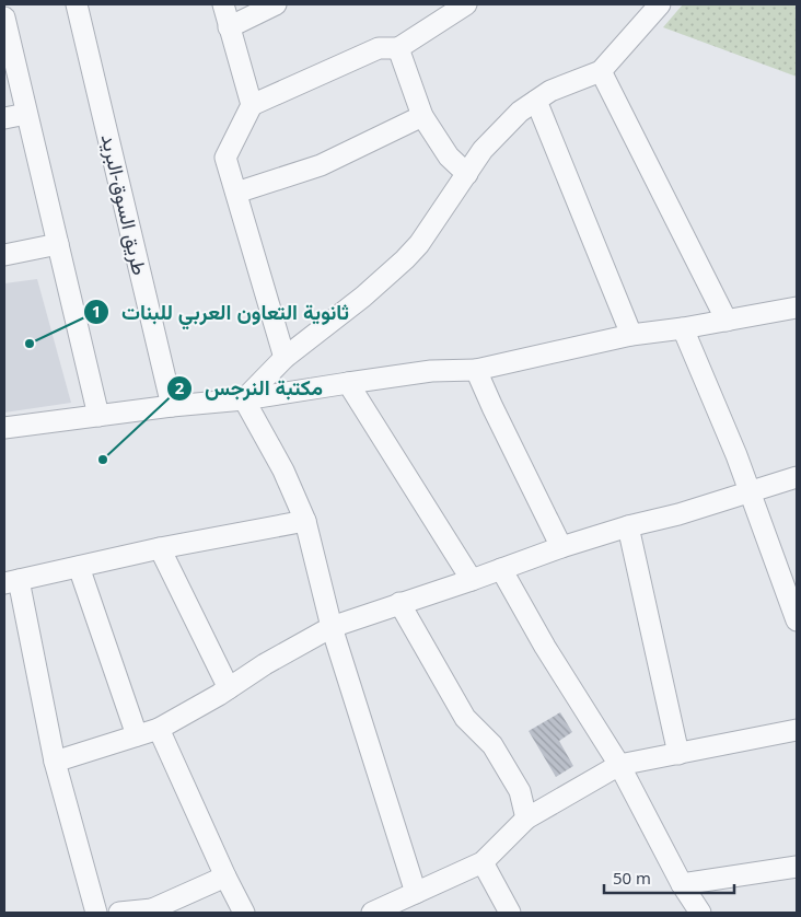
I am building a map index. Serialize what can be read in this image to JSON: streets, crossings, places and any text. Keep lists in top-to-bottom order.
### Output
{
  "streets": {
    "street": ["طريق السوق-البريد"]
  },
  "places": ["ثانوية التعاون العربي للبنات", "مكتبة النرجس"],
  "scale_bar": "50 m"
}
